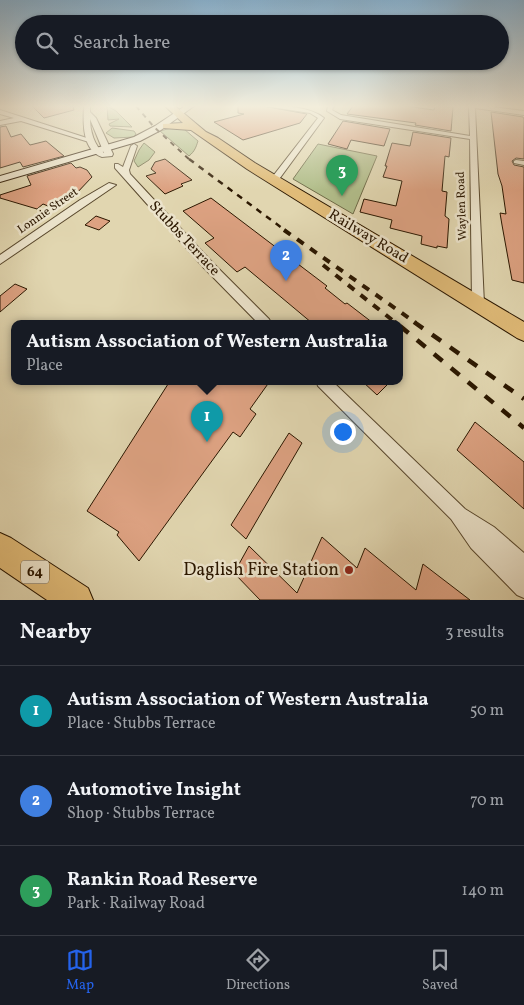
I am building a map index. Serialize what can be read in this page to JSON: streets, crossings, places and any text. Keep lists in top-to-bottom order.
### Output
{
  "streets": {
    "main road": ["Railway Road", "64"],
    "street": ["Waylen Road", "Lonnie Street", "Stubbs Terrace"]
  },
  "crossings": [
    ["Waylen Road", "Railway Road"]
  ],
  "places": ["Daglish Fire Station"],
  "page": {
    "search": "Search here",
    "pins": ["3", "2", "1"],
    "popup": ["Autism Association of Western Australia", "Place"],
    "heading": ["Nearby", "3 results"],
    "list": [
      {
        "mark": "1",
        "name": "Autism Association of Western Australia",
        "note": "Place · Stubbs Terrace",
        "value": "50 m"
      },
      {
        "mark": "2",
        "name": "Automotive Insight",
        "note": "Shop · Stubbs Terrace",
        "value": "70 m"
      },
      {
        "mark": "3",
        "name": "Rankin Road Reserve",
        "note": "Park · Railway Road",
        "value": "140 m"
      }
    ],
    "nav": ["Map", "Directions", "Saved"]
  }
}
